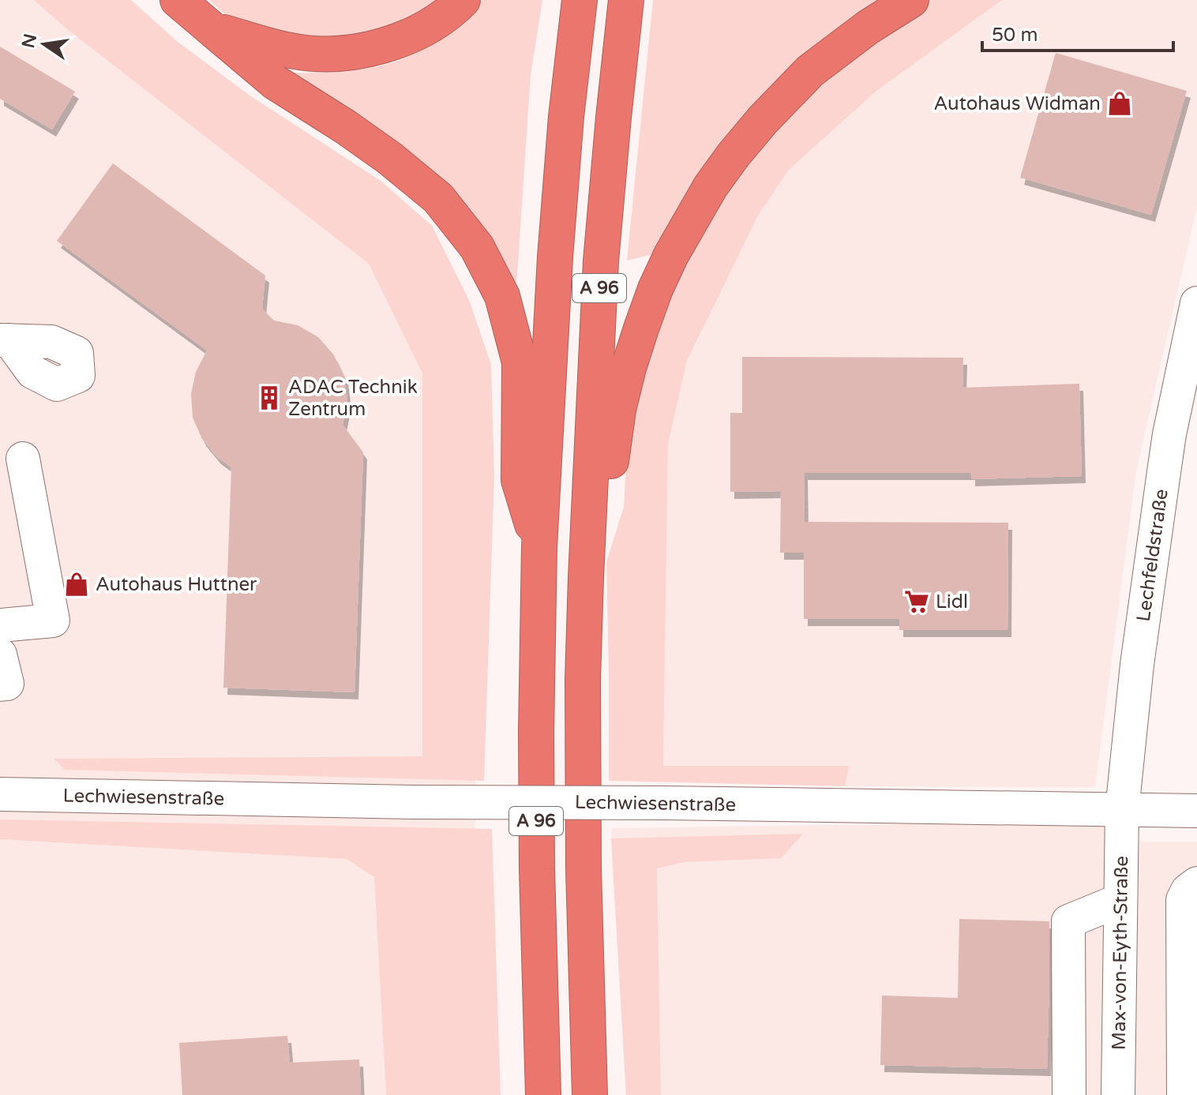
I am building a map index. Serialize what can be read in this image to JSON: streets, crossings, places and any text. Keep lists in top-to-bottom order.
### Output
{
  "streets": {
    "highway": ["A 96"],
    "street": ["Lechfeldstraße", "Lechwiesenstraße", "Max-von-Eyth-Straße"]
  },
  "crossings": [
    ["Lechfeldstraße", "Lechwiesenstraße"],
    ["Lechfeldstraße", "Max-von-Eyth-Straße"],
    ["Lechwiesenstraße", "Max-von-Eyth-Straße"]
  ],
  "places": {
    "shop": ["Autohaus Widman", "Autohaus Huttner"],
    "building": ["ADAC Technik Zentrum"],
    "supermarket": ["Lidl"]
  },
  "scale_bar": "50 m",
  "north": "left"
}
